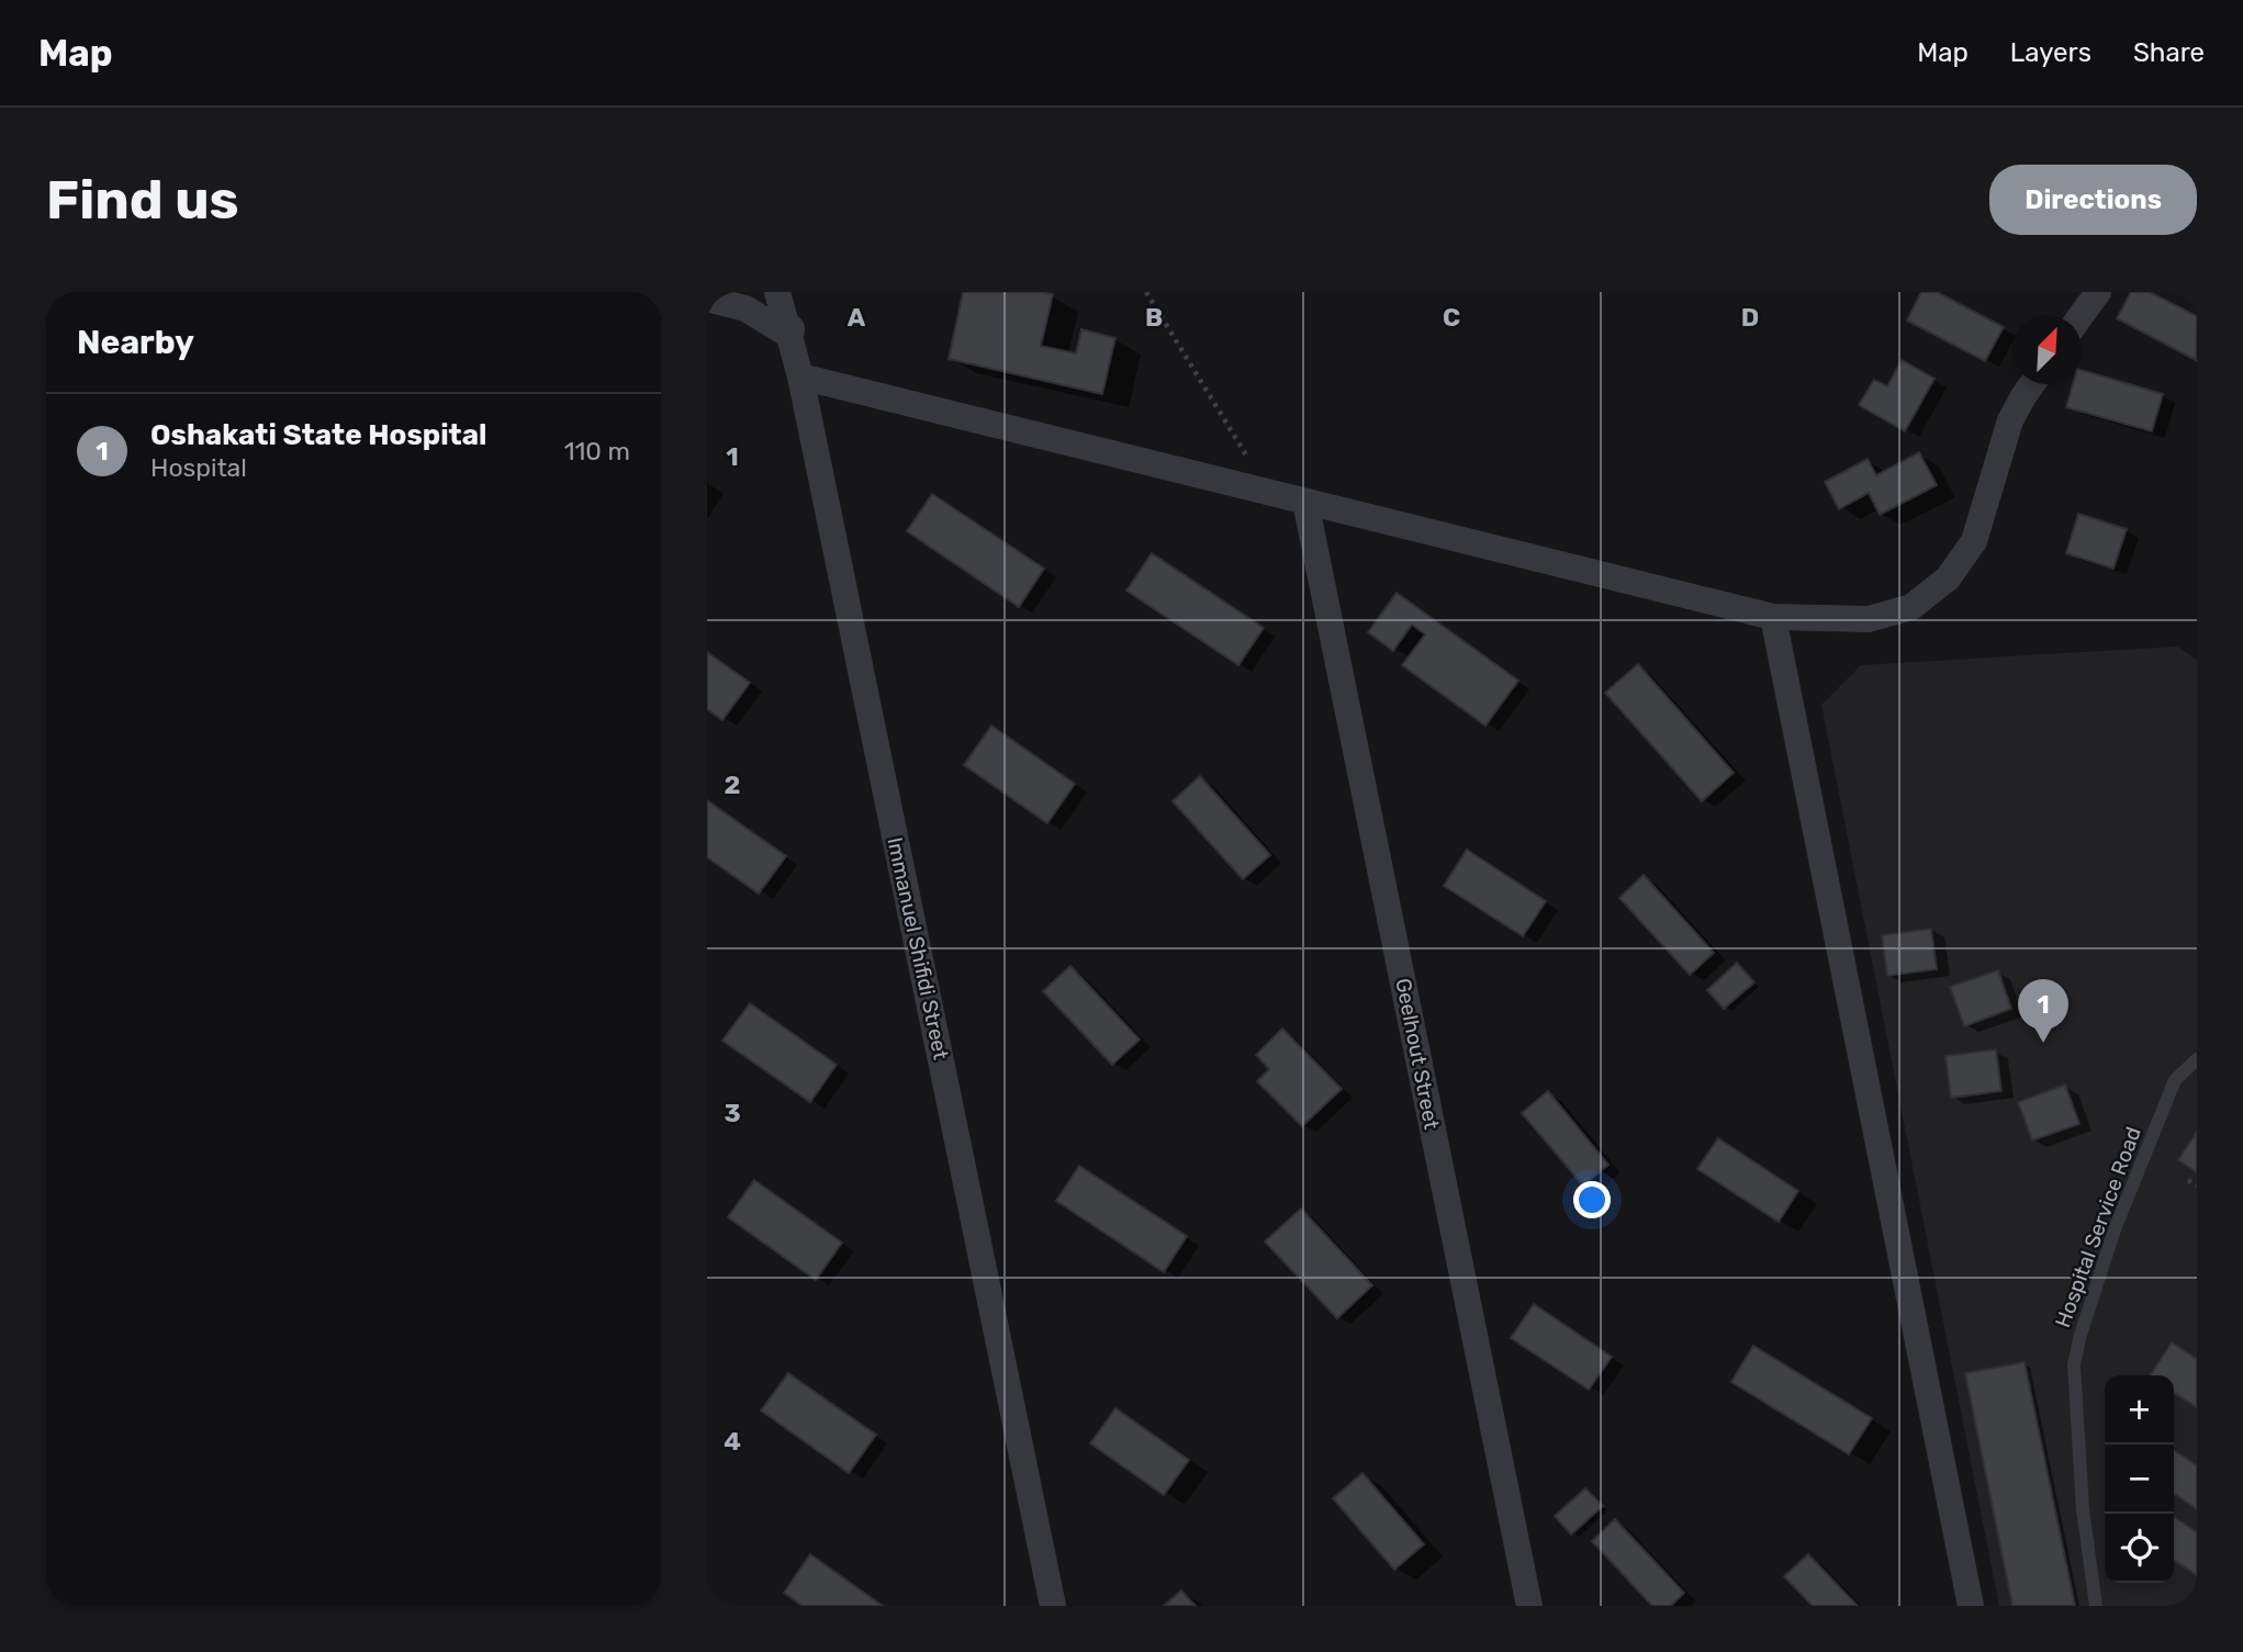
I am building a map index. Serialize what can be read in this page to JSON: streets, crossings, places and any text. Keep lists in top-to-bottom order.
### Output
{
  "streets": {
    "street": ["Immanuel Shifidi Street", "Geelhout Street"],
    "lane": ["Hospital Service Road"]
  },
  "north": "top right",
  "page": {
    "header": "Map",
    "nav": ["Map", "Layers", "Share"],
    "buttons": "Directions",
    "title": "Find us",
    "heading": "Nearby",
    "list": [
      {
        "mark": "1",
        "name": "Oshakati State Hospital",
        "note": "Hospital",
        "value": "110 m"
      }
    ],
    "pins": "1",
    "map_buttons": ["+", "−"]
  },
  "grid": {
    "columns": [
      "A",
      "B",
      "C",
      "D"
    ],
    "rows": [
      "1",
      "2",
      "3",
      "4"
    ]
  }
}
